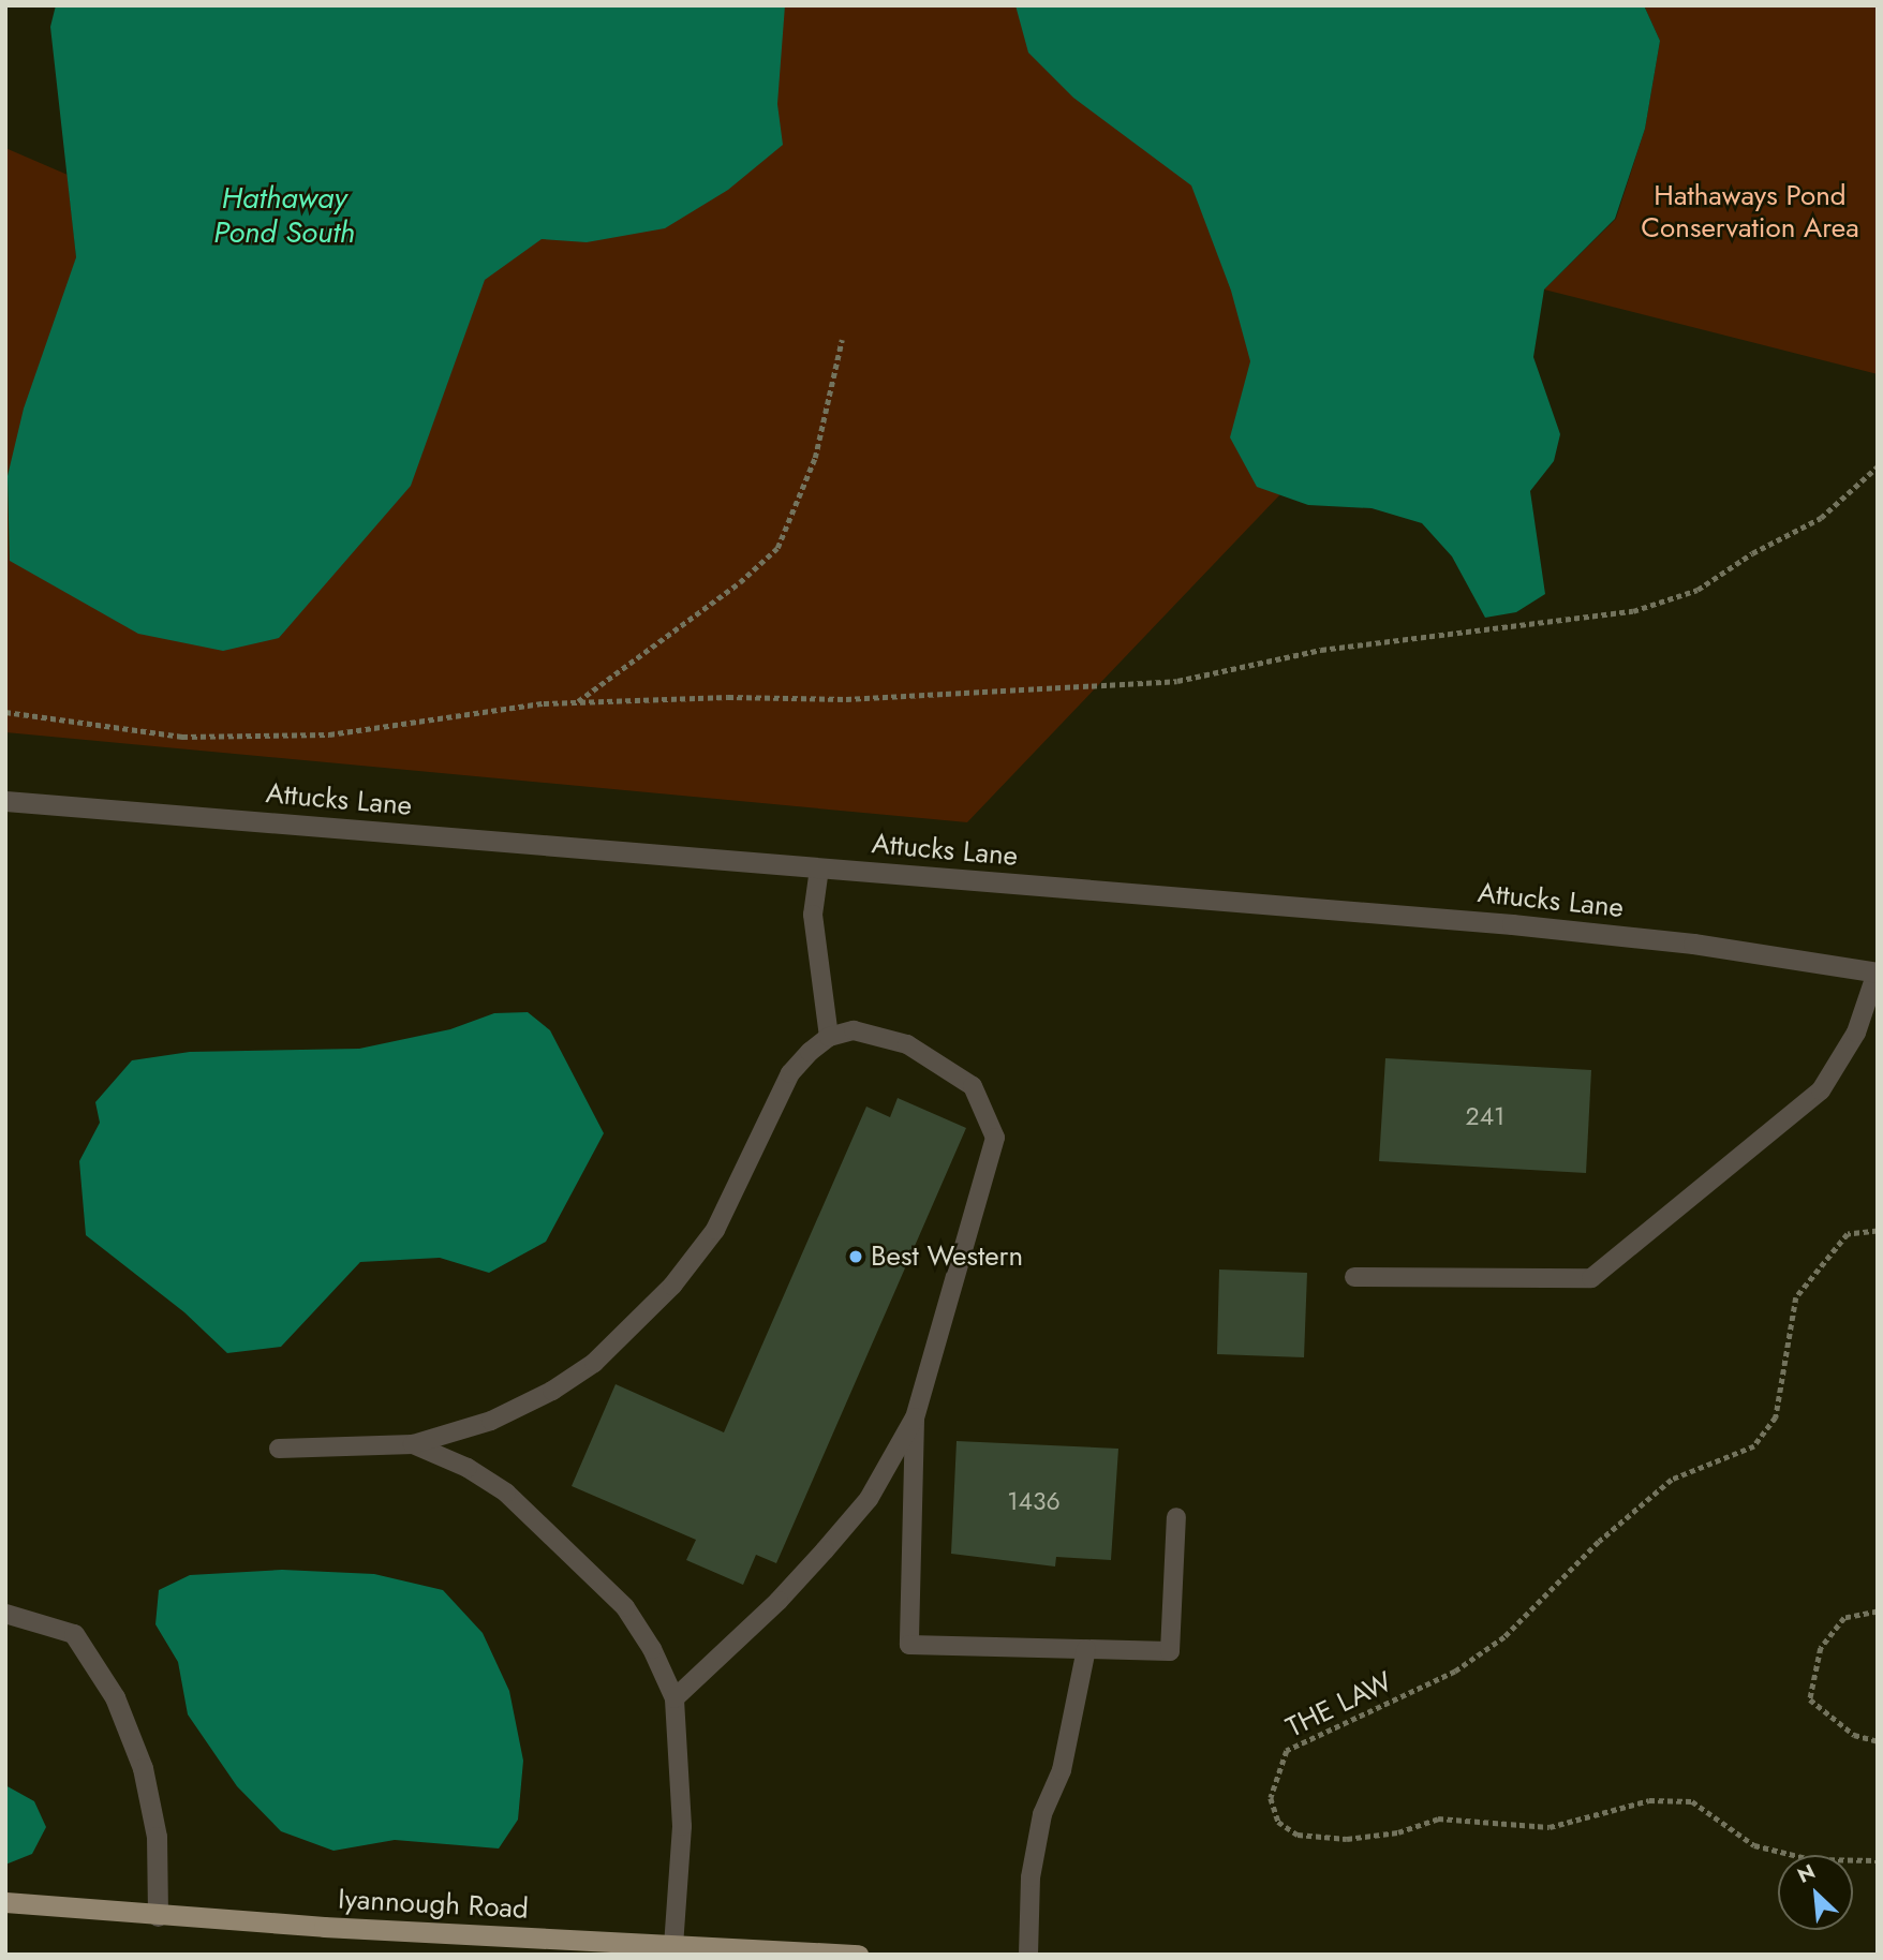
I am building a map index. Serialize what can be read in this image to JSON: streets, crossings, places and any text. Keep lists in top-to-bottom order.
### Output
{
  "streets": {
    "main road": ["Iyannough Road"],
    "street": ["Attucks Lane"],
    "path": ["THE LAW"]
  },
  "water": ["Hathaway Pond South"],
  "parks": ["Hathaways Pond Conservation Area"],
  "places": ["Best Western"],
  "house_numbers": ["241", "1436"],
  "north": "top left"
}
